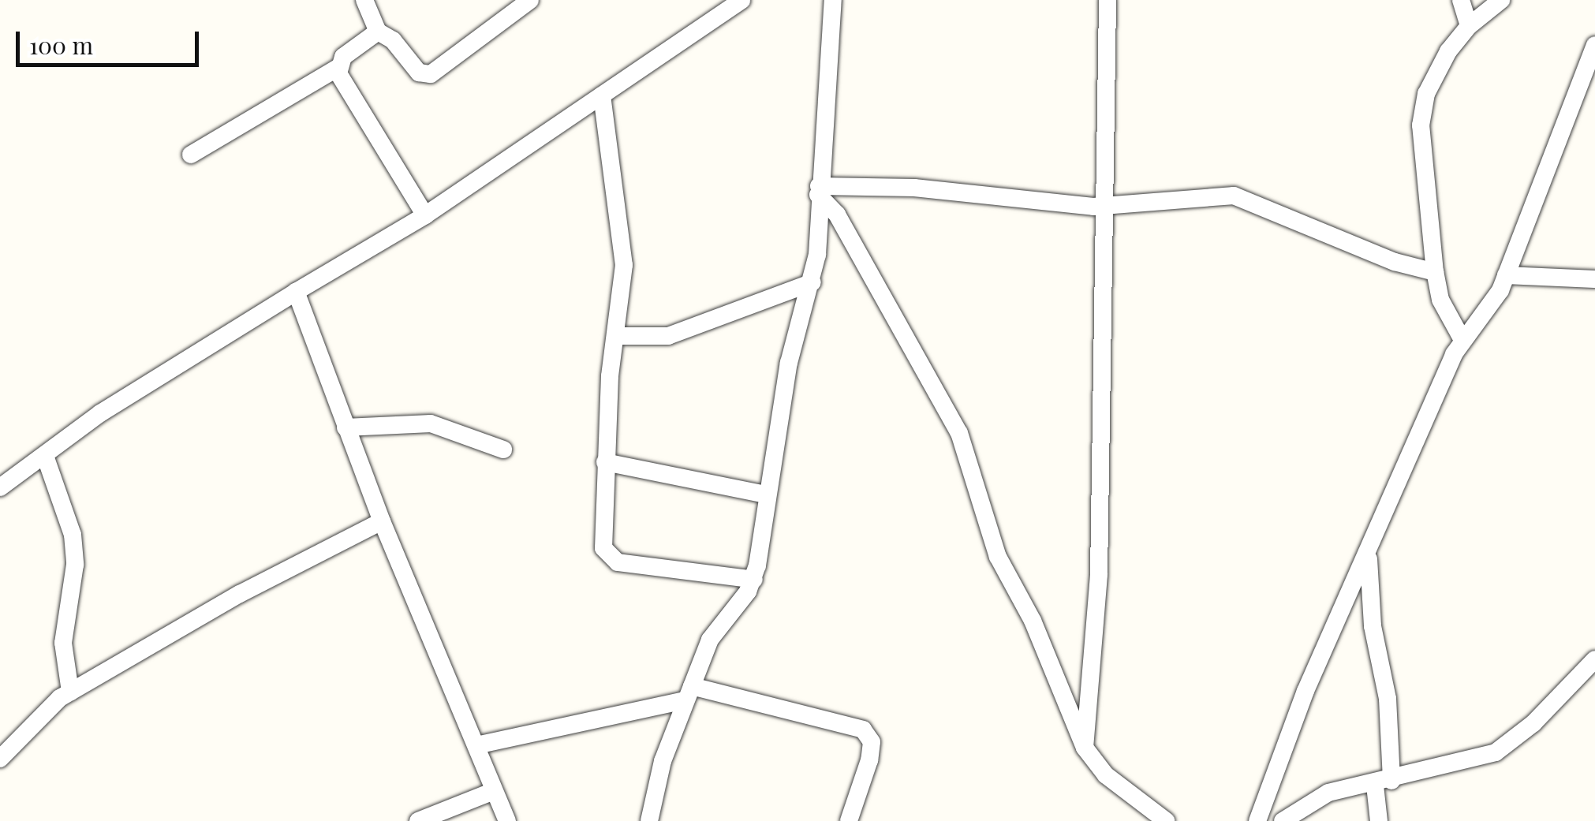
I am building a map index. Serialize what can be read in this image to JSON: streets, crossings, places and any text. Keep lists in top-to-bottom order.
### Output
{
  "scale_bar": "100 m"
}
